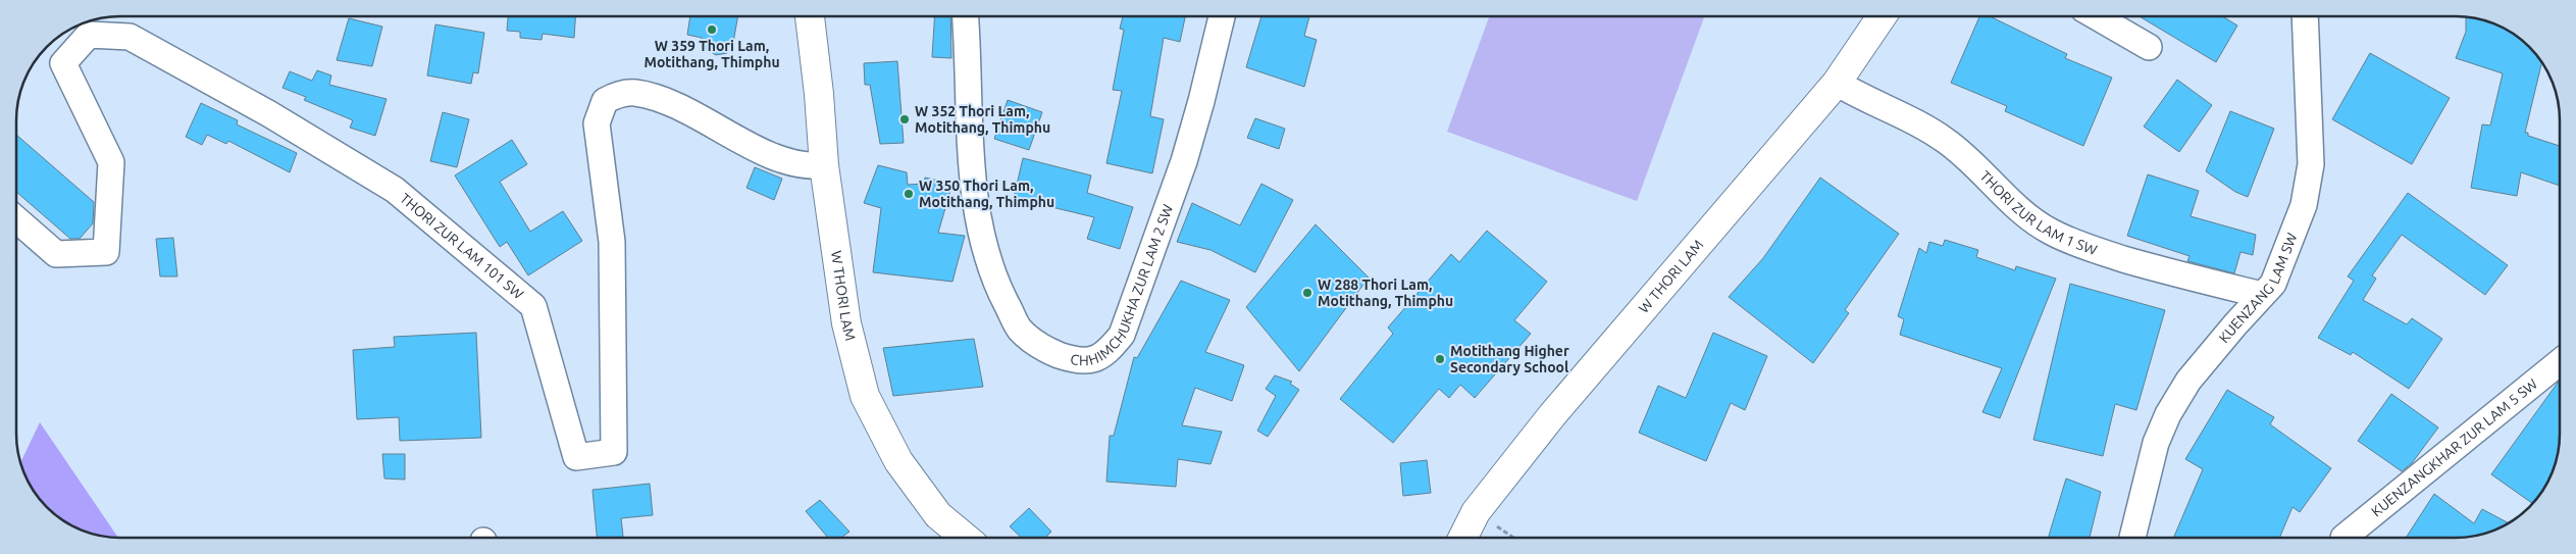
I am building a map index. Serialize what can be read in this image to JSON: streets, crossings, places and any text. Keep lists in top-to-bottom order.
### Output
{
  "streets": {
    "main road": ["W THORI LAM"],
    "street": [
      "THORI ZUR LAM 1 SW",
      "THORI ZUR LAM 101 SW",
      "CHHIMCHUKHA ZUR LAM 2 SW",
      "KUENZANG LAM SW",
      "KUENZANGKHAR ZUR LAM 5 SW"
    ]
  },
  "crossings": [
    ["THORI ZUR LAM 1 SW", "W THORI LAM"],
    ["THORI ZUR LAM 1 SW", "KUENZANG LAM SW"],
    ["THORI ZUR LAM 101 SW", "W THORI LAM"]
  ],
  "places": [
    "W 359 Thori Lam, Motithang, Thimphu",
    "W 352 Thori Lam, Motithang, Thimphu",
    "W 350 Thori Lam, Motithang, Thimphu",
    "W 288 Thori Lam, Motithang, Thimphu",
    "Motithang Higher Secondary School"
  ]
}
